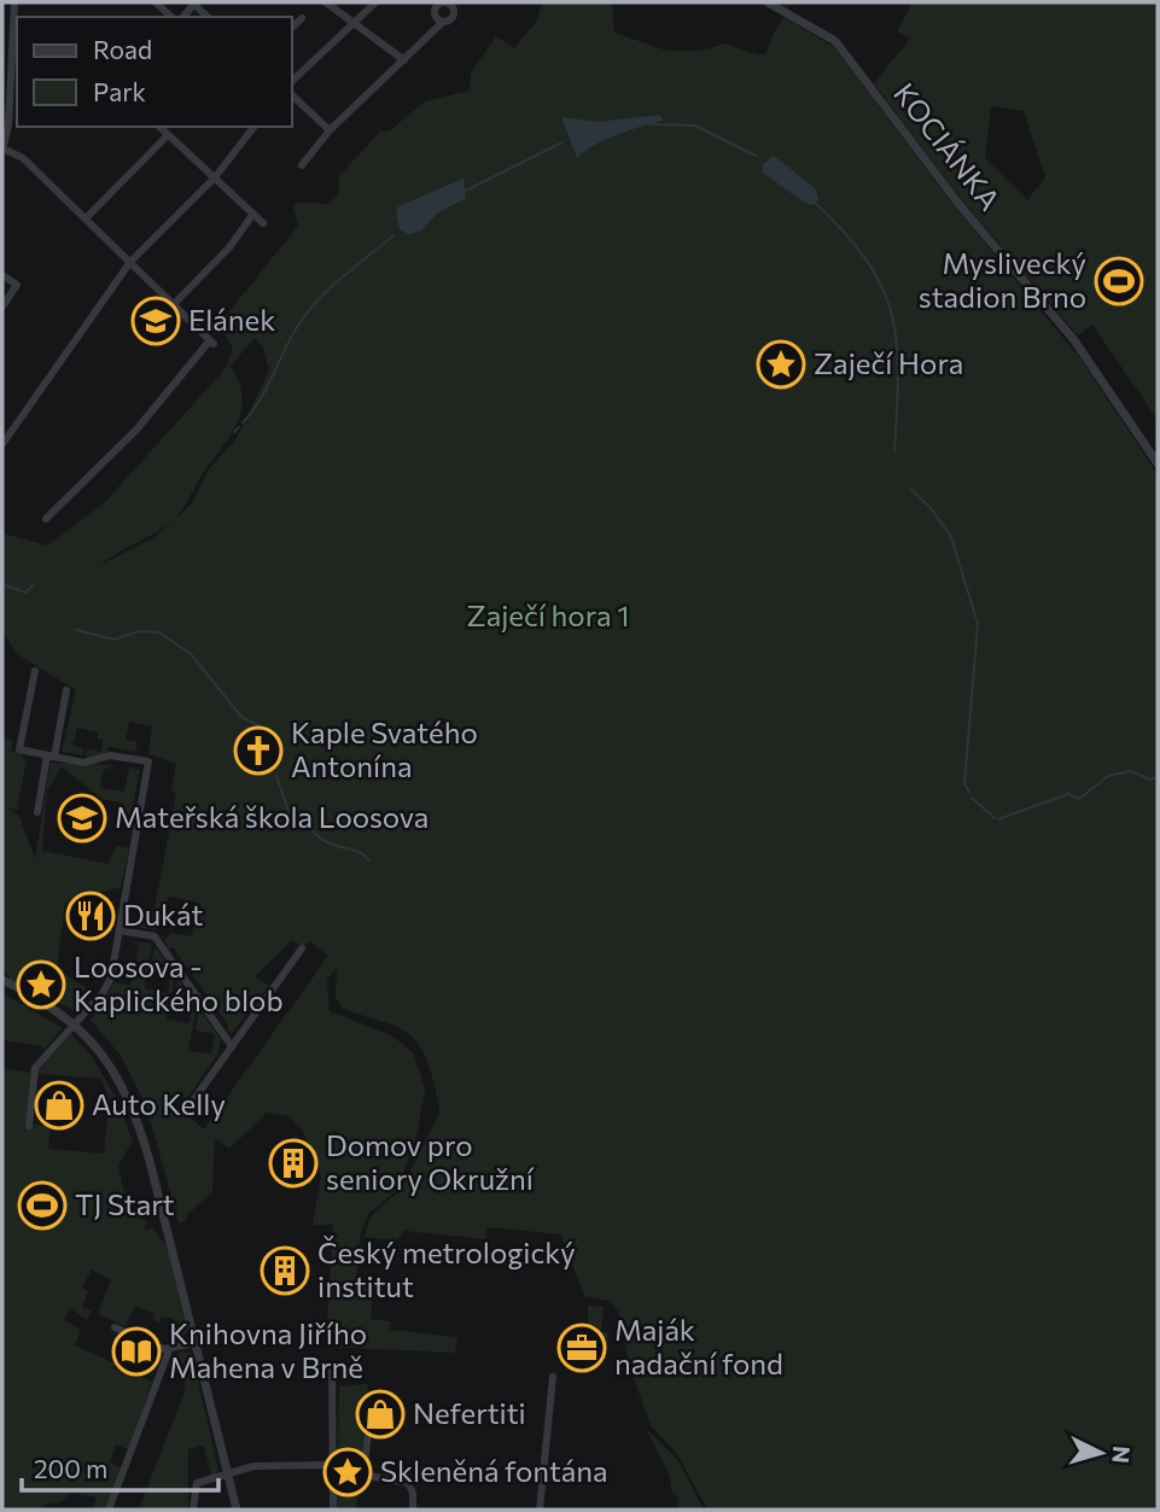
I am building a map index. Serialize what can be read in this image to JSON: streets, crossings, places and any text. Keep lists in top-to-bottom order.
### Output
{
  "streets": {
    "street": ["KOCIÁNKA"]
  },
  "parks": ["Zaječí hora 1"],
  "places": {
    "sports": ["Myslivecký stadion Brno", "TJ Start"],
    "school or university": ["Elánek", "Mateřská škola Loosova"],
    "place": ["Zaječí Hora", "Loosova - Kaplického blob", "Skleněná fontána"],
    "church": ["Kaple Svatého Antonína"],
    "restaurant": ["Dukát"],
    "shop": ["Auto Kelly", "Nefertiti"],
    "building": ["Domov pro seniory Okružní", "Český metrologický institut"],
    "office": ["Maják nadační fond"],
    "library": ["Knihovna Jiřího Mahena v Brně"]
  },
  "legend": ["Road", "Park"],
  "scale_bar": "200 m",
  "north": "right"
}
